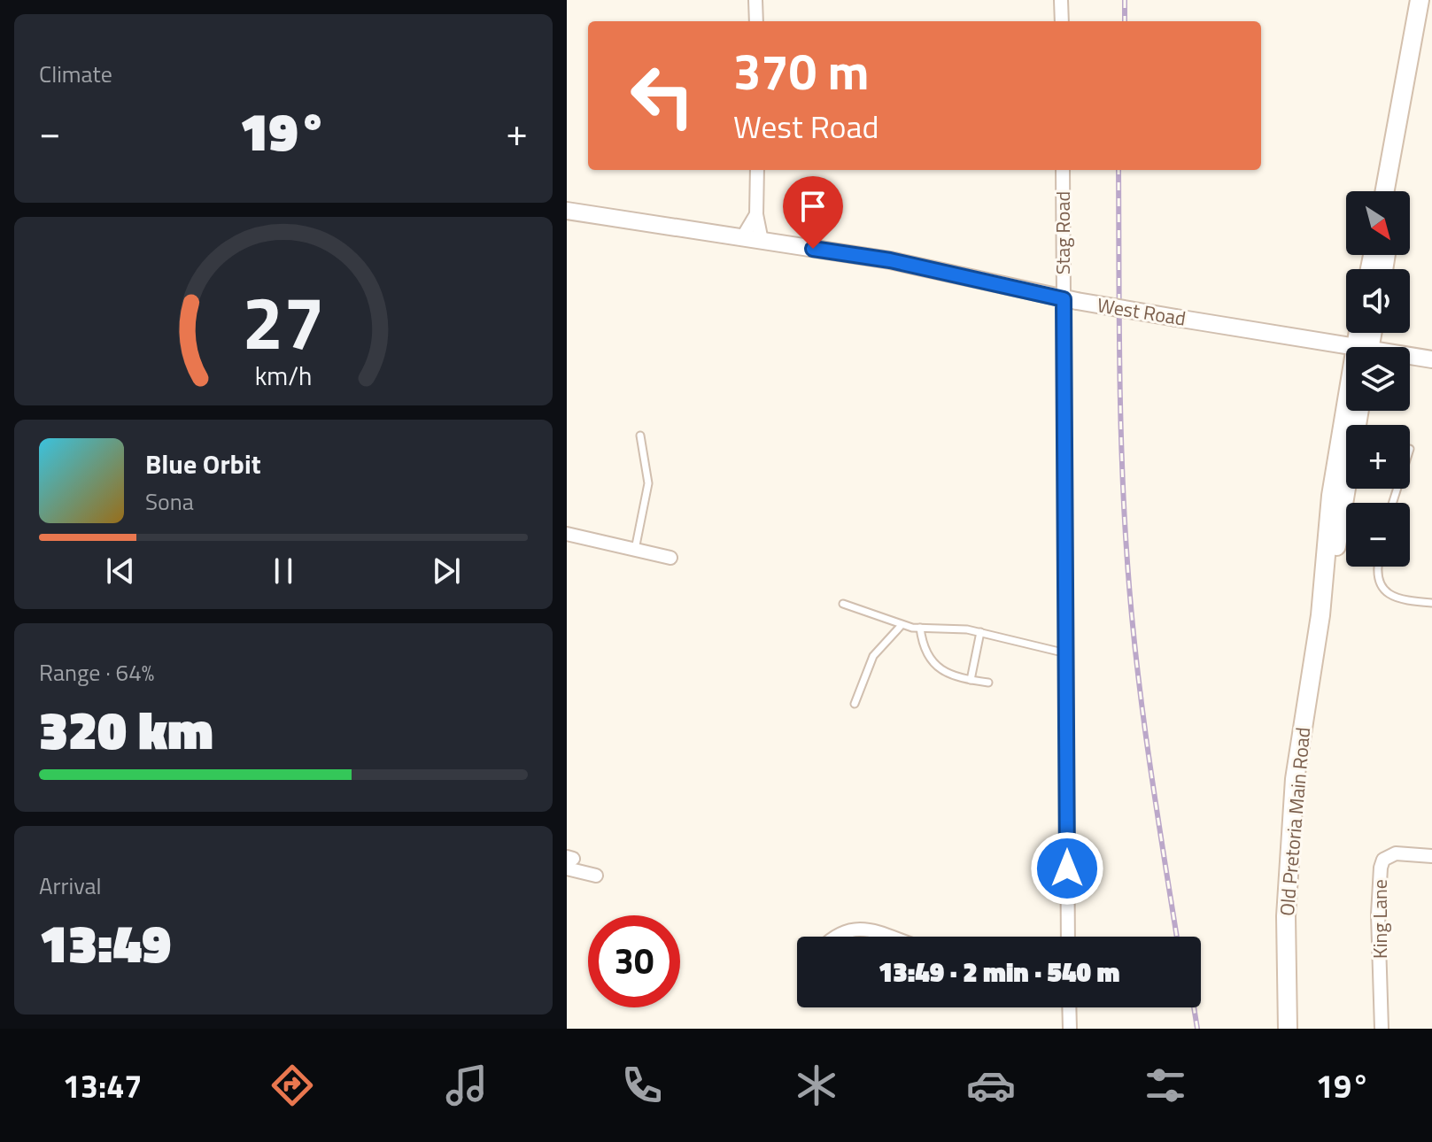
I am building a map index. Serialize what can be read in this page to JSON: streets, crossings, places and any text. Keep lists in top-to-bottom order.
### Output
{
  "streets": {
    "main road": ["Old Pretoria Main Road"],
    "street": ["Stag Road", "West Road", "King Lane"]
  },
  "crossings": [
    ["Stag Road", "West Road"]
  ],
  "north": "bottom right",
  "page": {
    "tile": [
      "Climate",
      ["Range · 64%", "320 km"],
      ["Arrival", "13:49"]
    ],
    "turn": ["370 m", "West Road"],
    "heat": ["−", "19°", "+"],
    "map_buttons": ["+", "−"],
    "song": ["Blue Orbit", "Sona"],
    "limit": "30",
    "trip": "13:49 · 2 min · 540 m",
    "tabs": ["13:47", "19°"],
    "gauge": ["27", "km/h"]
  }
}
